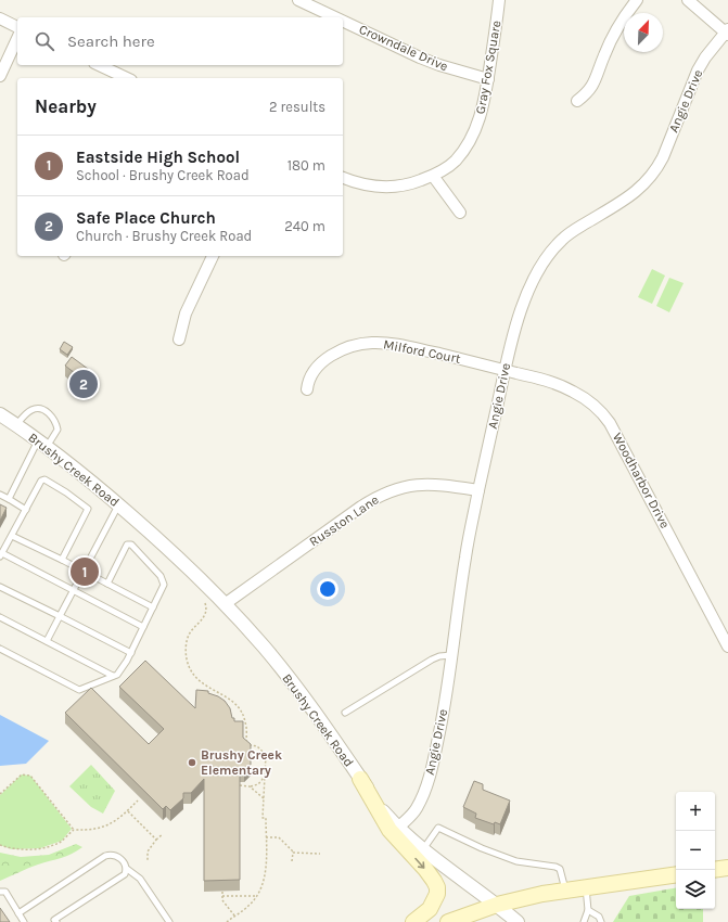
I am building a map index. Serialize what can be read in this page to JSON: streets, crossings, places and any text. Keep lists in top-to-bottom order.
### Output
{
  "streets": {
    "street": [
      "Crowndale Drive",
      "Gray Fox Square",
      "Angie Drive",
      "Milford Court",
      "Brushy Creek Road",
      "Woodharbor Drive",
      "Russton Lane"
    ]
  },
  "crossings": [
    ["Crowndale Drive", "Gray Fox Square"],
    ["Angie Drive", "Milford Court"],
    ["Angie Drive", "Brushy Creek Road"],
    ["Angie Drive", "Woodharbor Drive"],
    ["Angie Drive", "Russton Lane"],
    ["Milford Court", "Woodharbor Drive"],
    ["Brushy Creek Road", "Russton Lane"]
  ],
  "places": ["Brushy Creek Elementary"],
  "north": "top right",
  "page": {
    "search": "Search here",
    "heading": ["Nearby", "2 results"],
    "list": [
      {
        "mark": "1",
        "name": "Eastside High School",
        "note": "School · Brushy Creek Road",
        "value": "180 m"
      },
      {
        "mark": "2",
        "name": "Safe Place Church",
        "note": "Church · Brushy Creek Road",
        "value": "240 m"
      }
    ],
    "pins": ["2", "1"],
    "map_buttons": ["+", "−"]
  }
}
